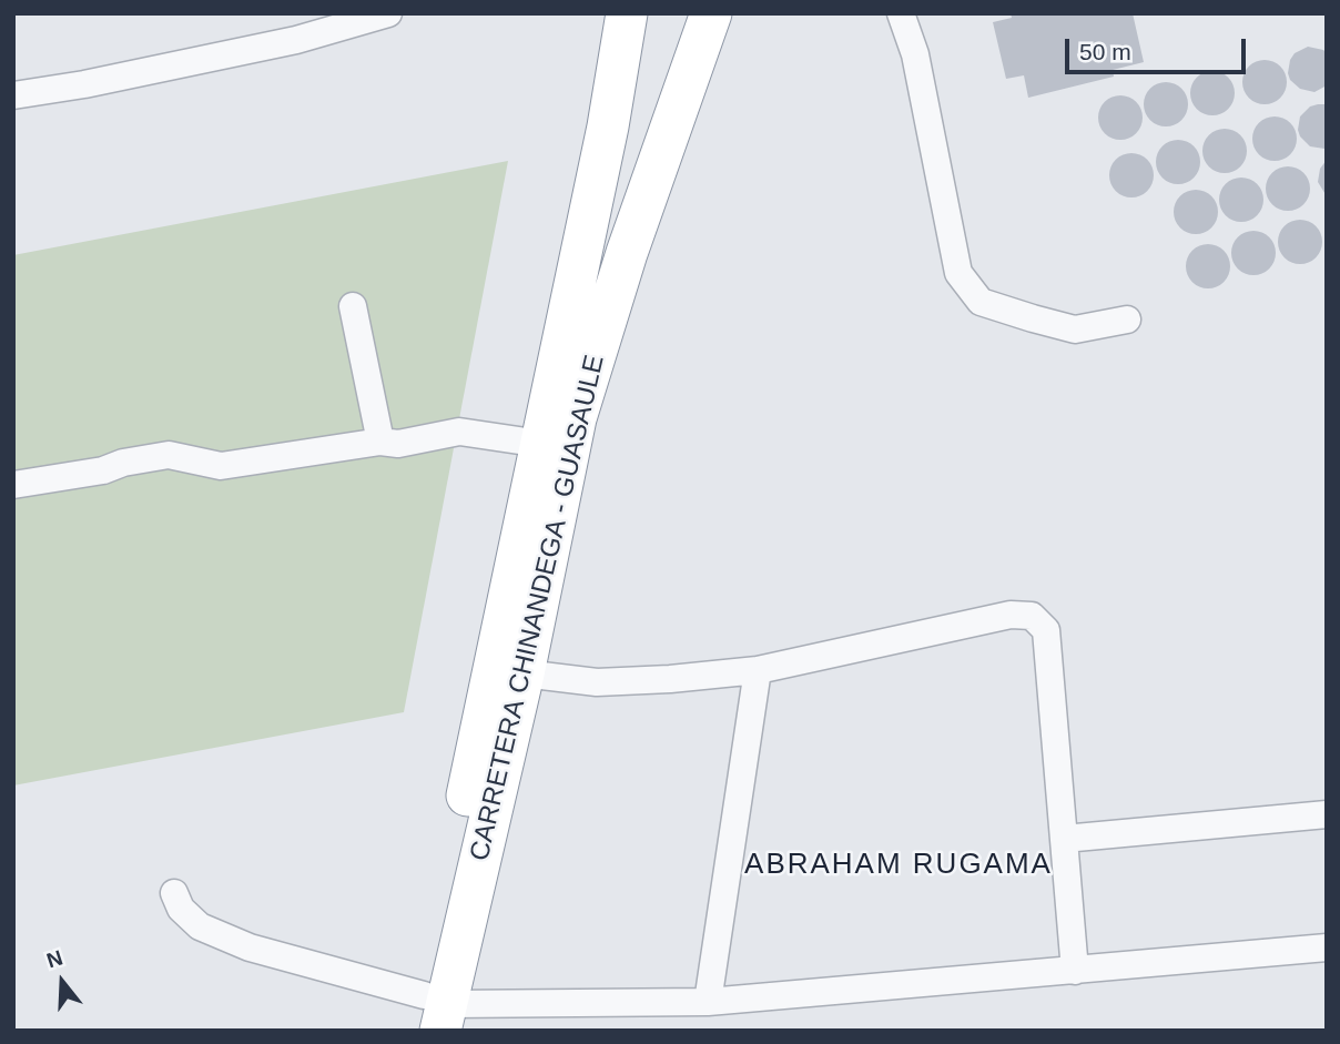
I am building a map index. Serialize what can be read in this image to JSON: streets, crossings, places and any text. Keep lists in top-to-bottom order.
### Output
{
  "streets": {
    "highway": ["CARRETERA CHINANDEGA - GUASAULE"]
  },
  "districts": ["ABRAHAM RUGAMA"],
  "scale_bar": "50 m",
  "north": "top"
}
